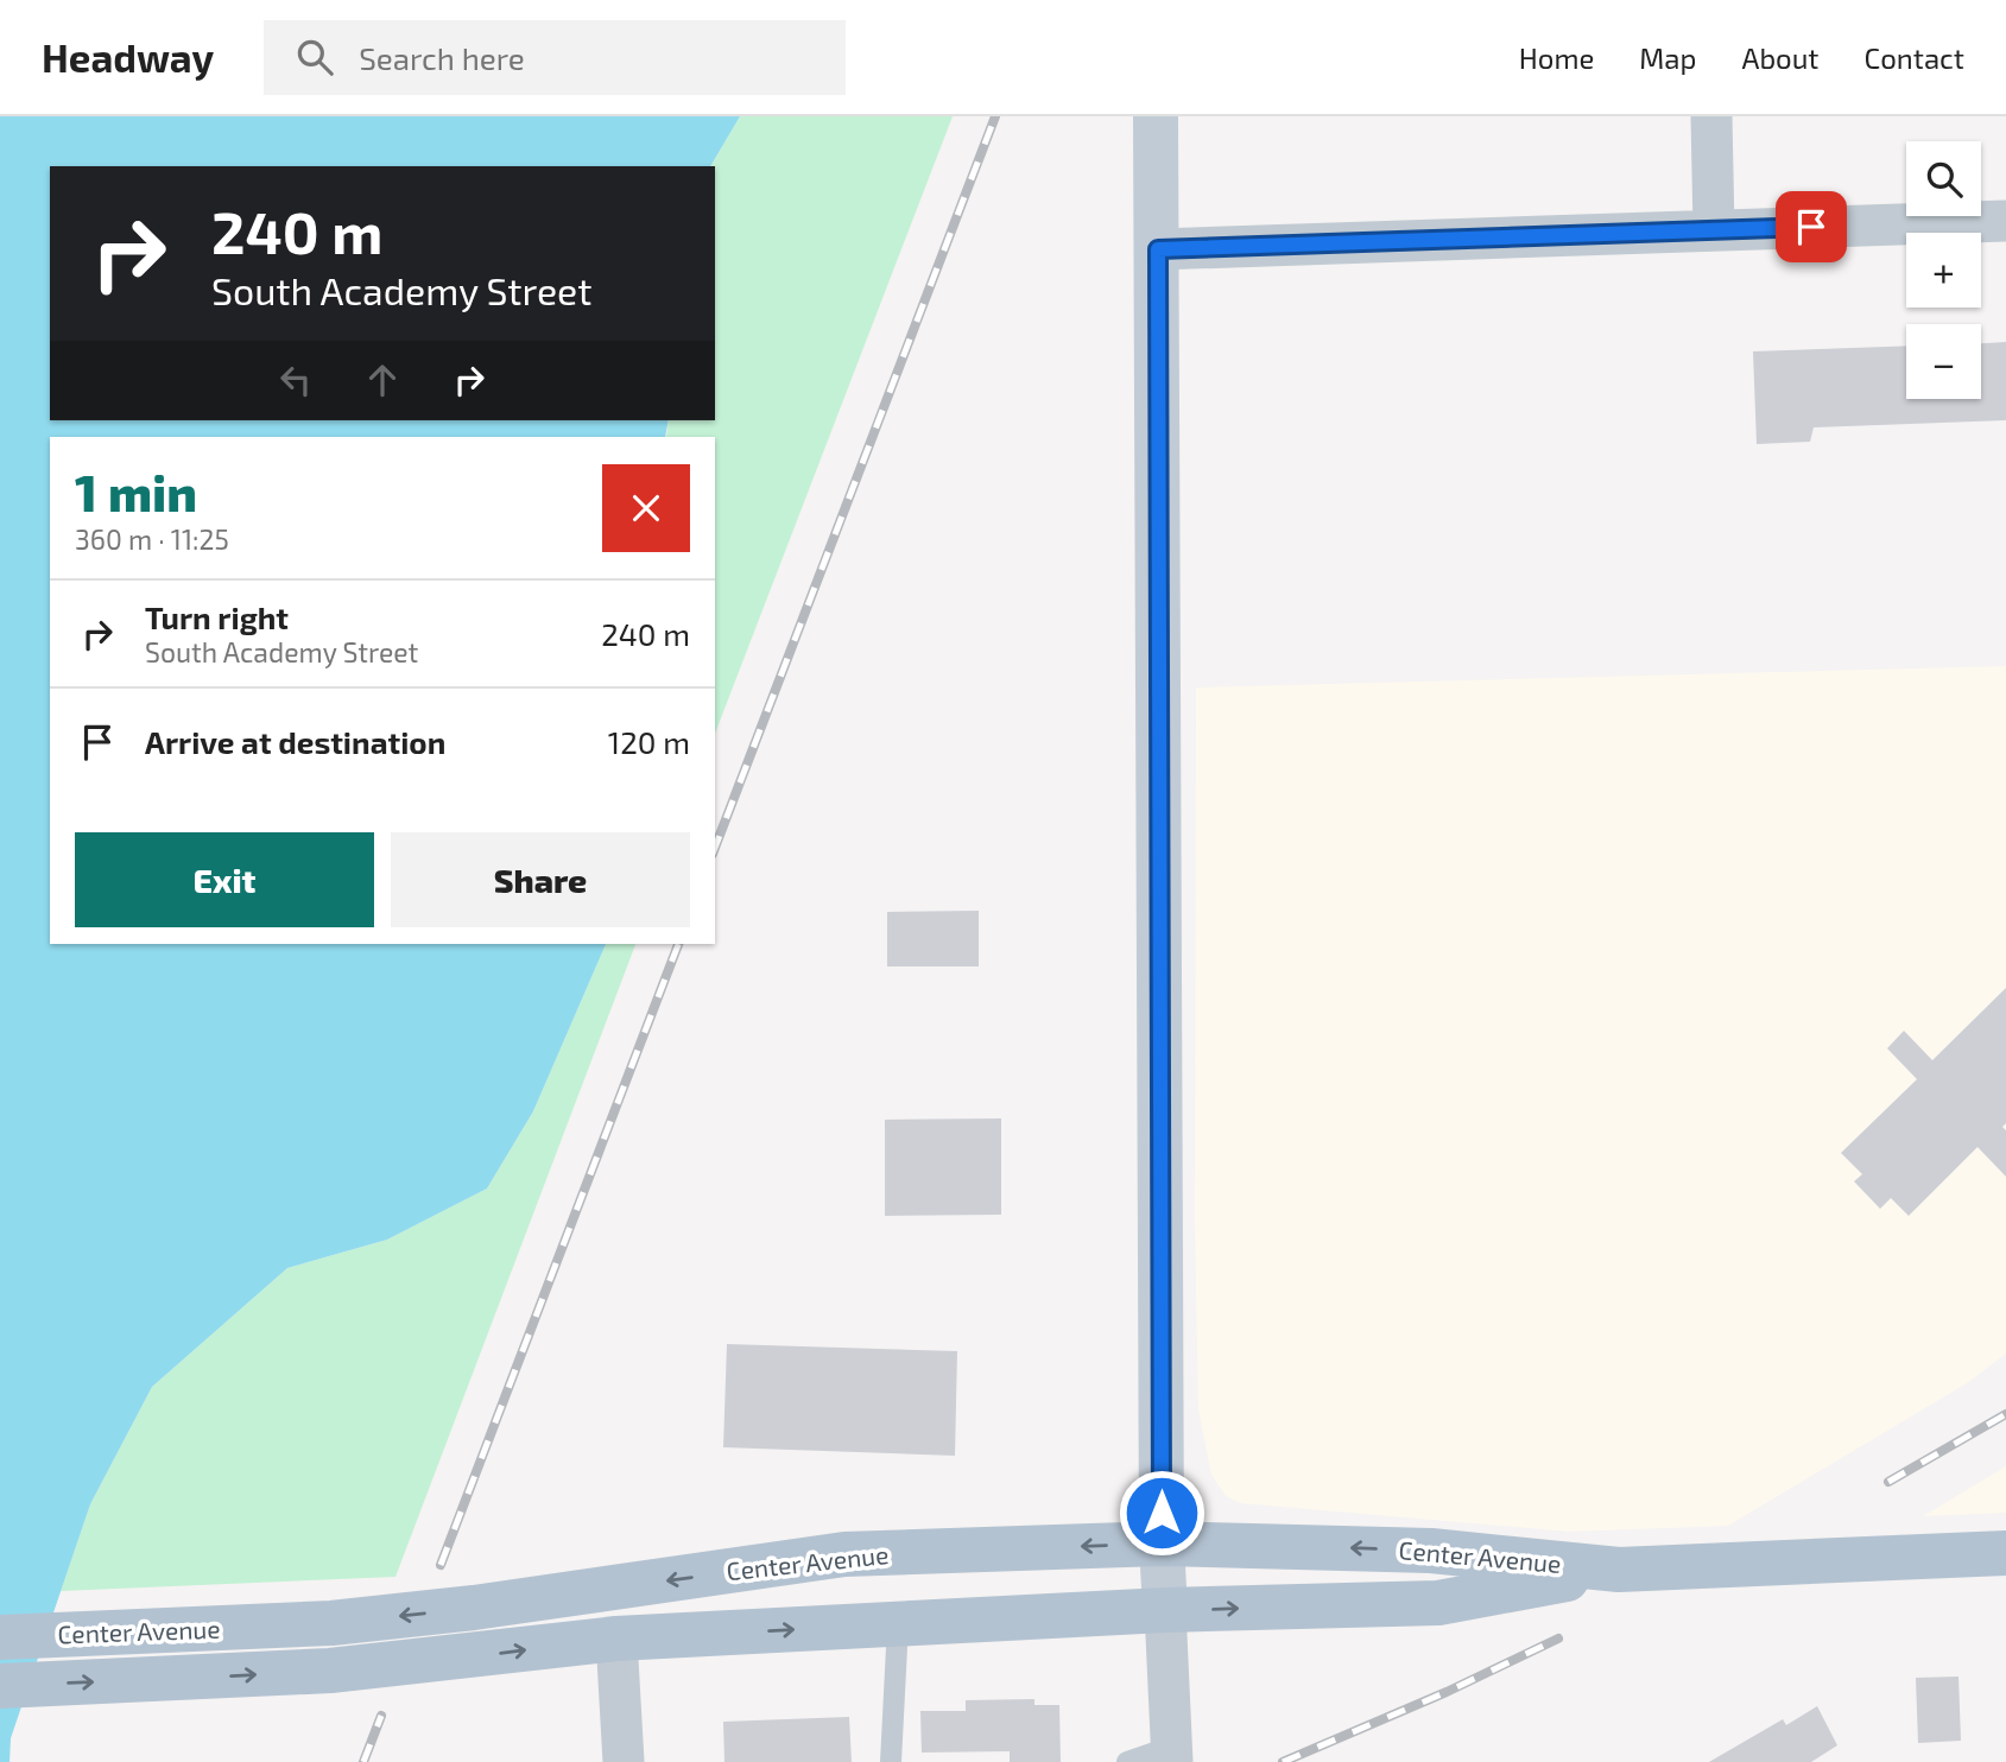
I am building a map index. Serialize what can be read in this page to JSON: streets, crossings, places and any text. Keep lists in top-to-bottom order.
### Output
{
  "streets": {
    "main road": ["Center Avenue"]
  },
  "page": {
    "header": "Headway",
    "search": "Search here",
    "nav": [
      "Home",
      "Map",
      "About",
      "Contact"
    ],
    "map_buttons": ["+", "−"],
    "turn": ["240 m", "South Academy Street"],
    "heading": ["1 min", "360 m · 11:25"],
    "list": [
      {
        "name": "Turn right",
        "note": "South Academy Street",
        "value": "240 m"
      },
      {
        "name": "Arrive at destination",
        "value": "120 m"
      }
    ],
    "buttons": ["Exit", "Share"]
  }
}
